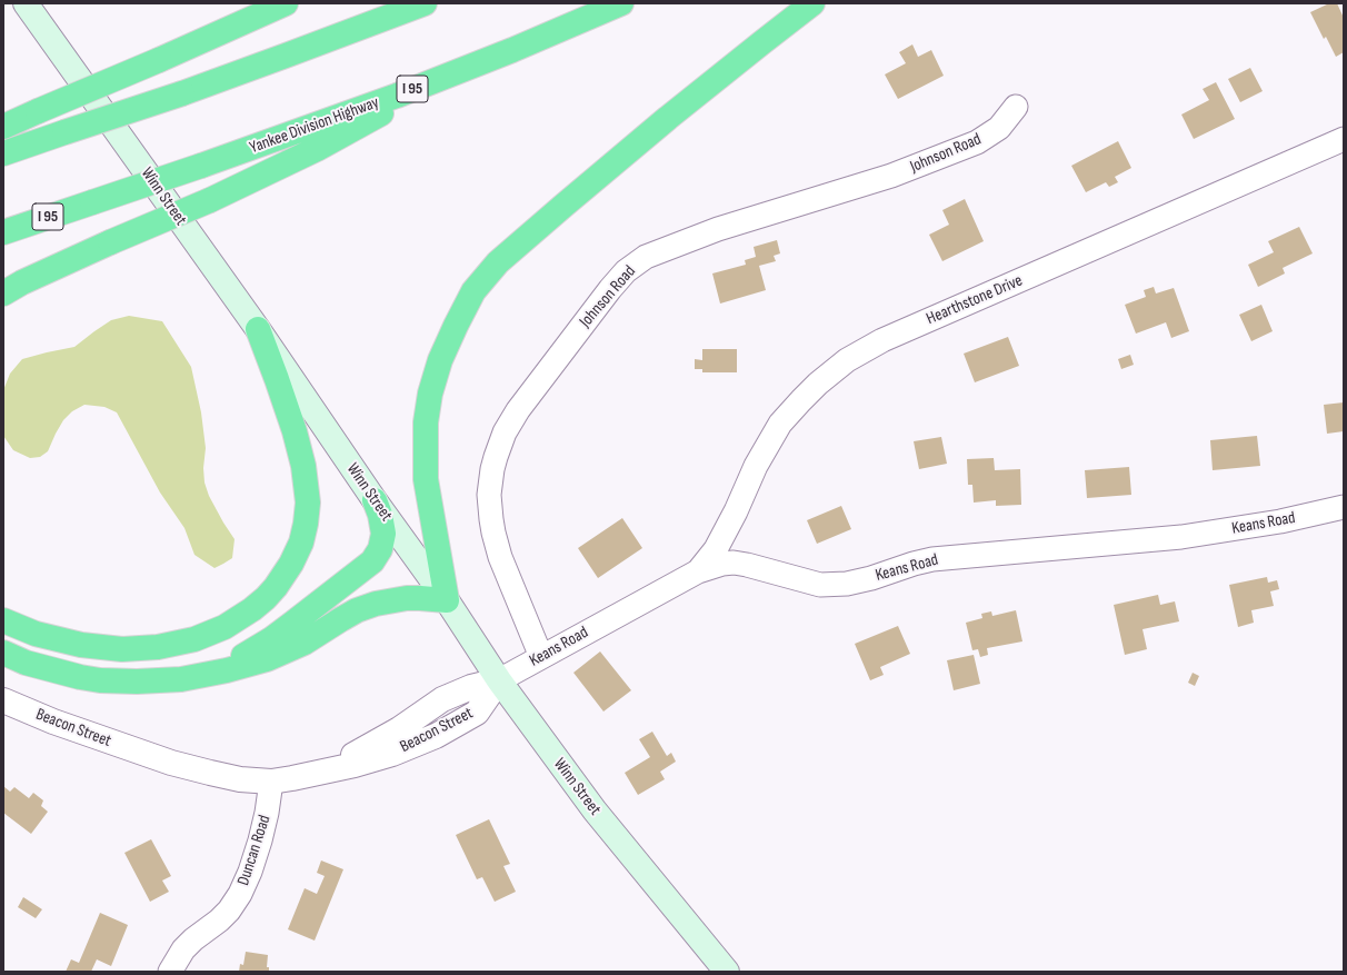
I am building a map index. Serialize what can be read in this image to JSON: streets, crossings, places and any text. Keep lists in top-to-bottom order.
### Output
{
  "streets": {
    "highway": ["I 95", "Yankee Division Highway"],
    "main road": ["Winn Street"],
    "street": [
      "Johnson Road",
      "Hearthstone Drive",
      "Keans Road",
      "Beacon Street",
      "Duncan Road"
    ]
  },
  "crossings": [
    ["Johnson Road", "Keans Road"],
    ["Winn Street", "Keans Road"],
    ["Winn Street", "Beacon Street"],
    ["Hearthstone Drive", "Keans Road"],
    ["Keans Road", "Beacon Street"],
    ["Beacon Street", "Duncan Road"]
  ]
}
